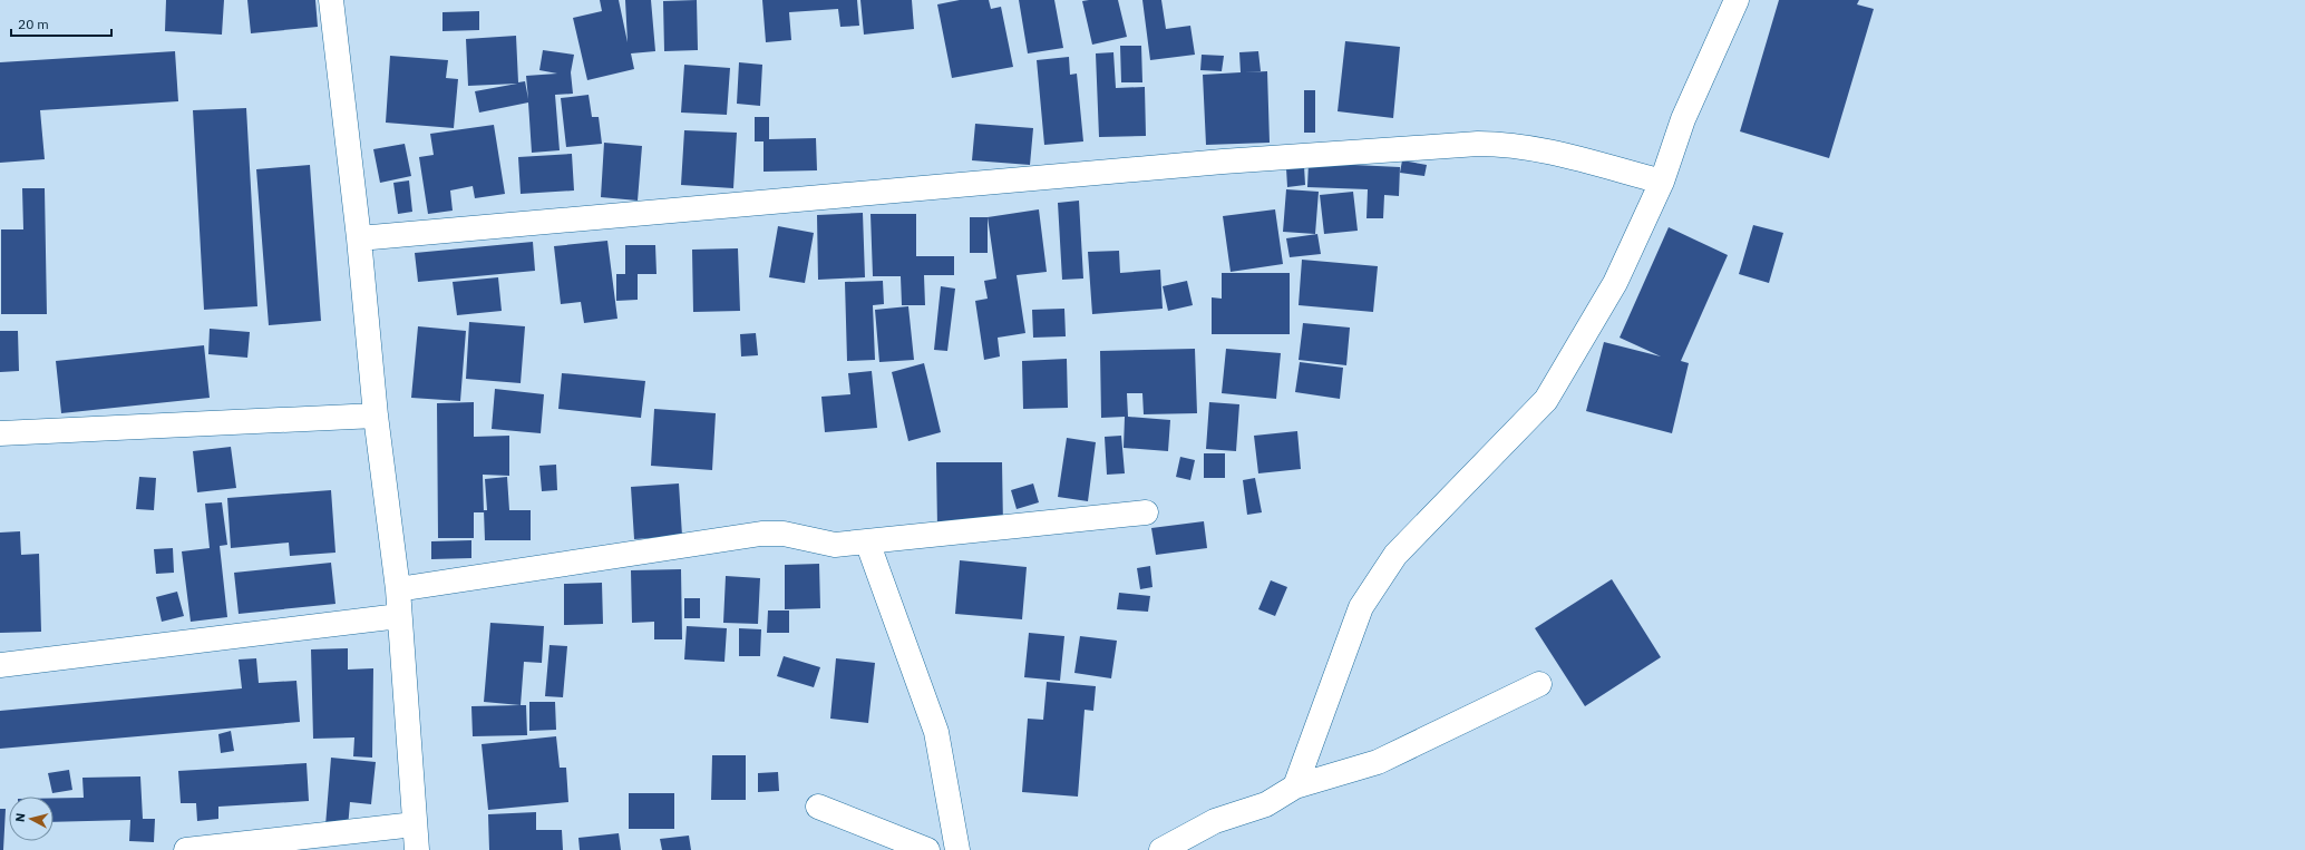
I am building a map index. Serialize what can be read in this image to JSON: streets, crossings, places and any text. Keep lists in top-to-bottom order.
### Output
{
  "scale_bar": "20 m",
  "north": "left"
}
